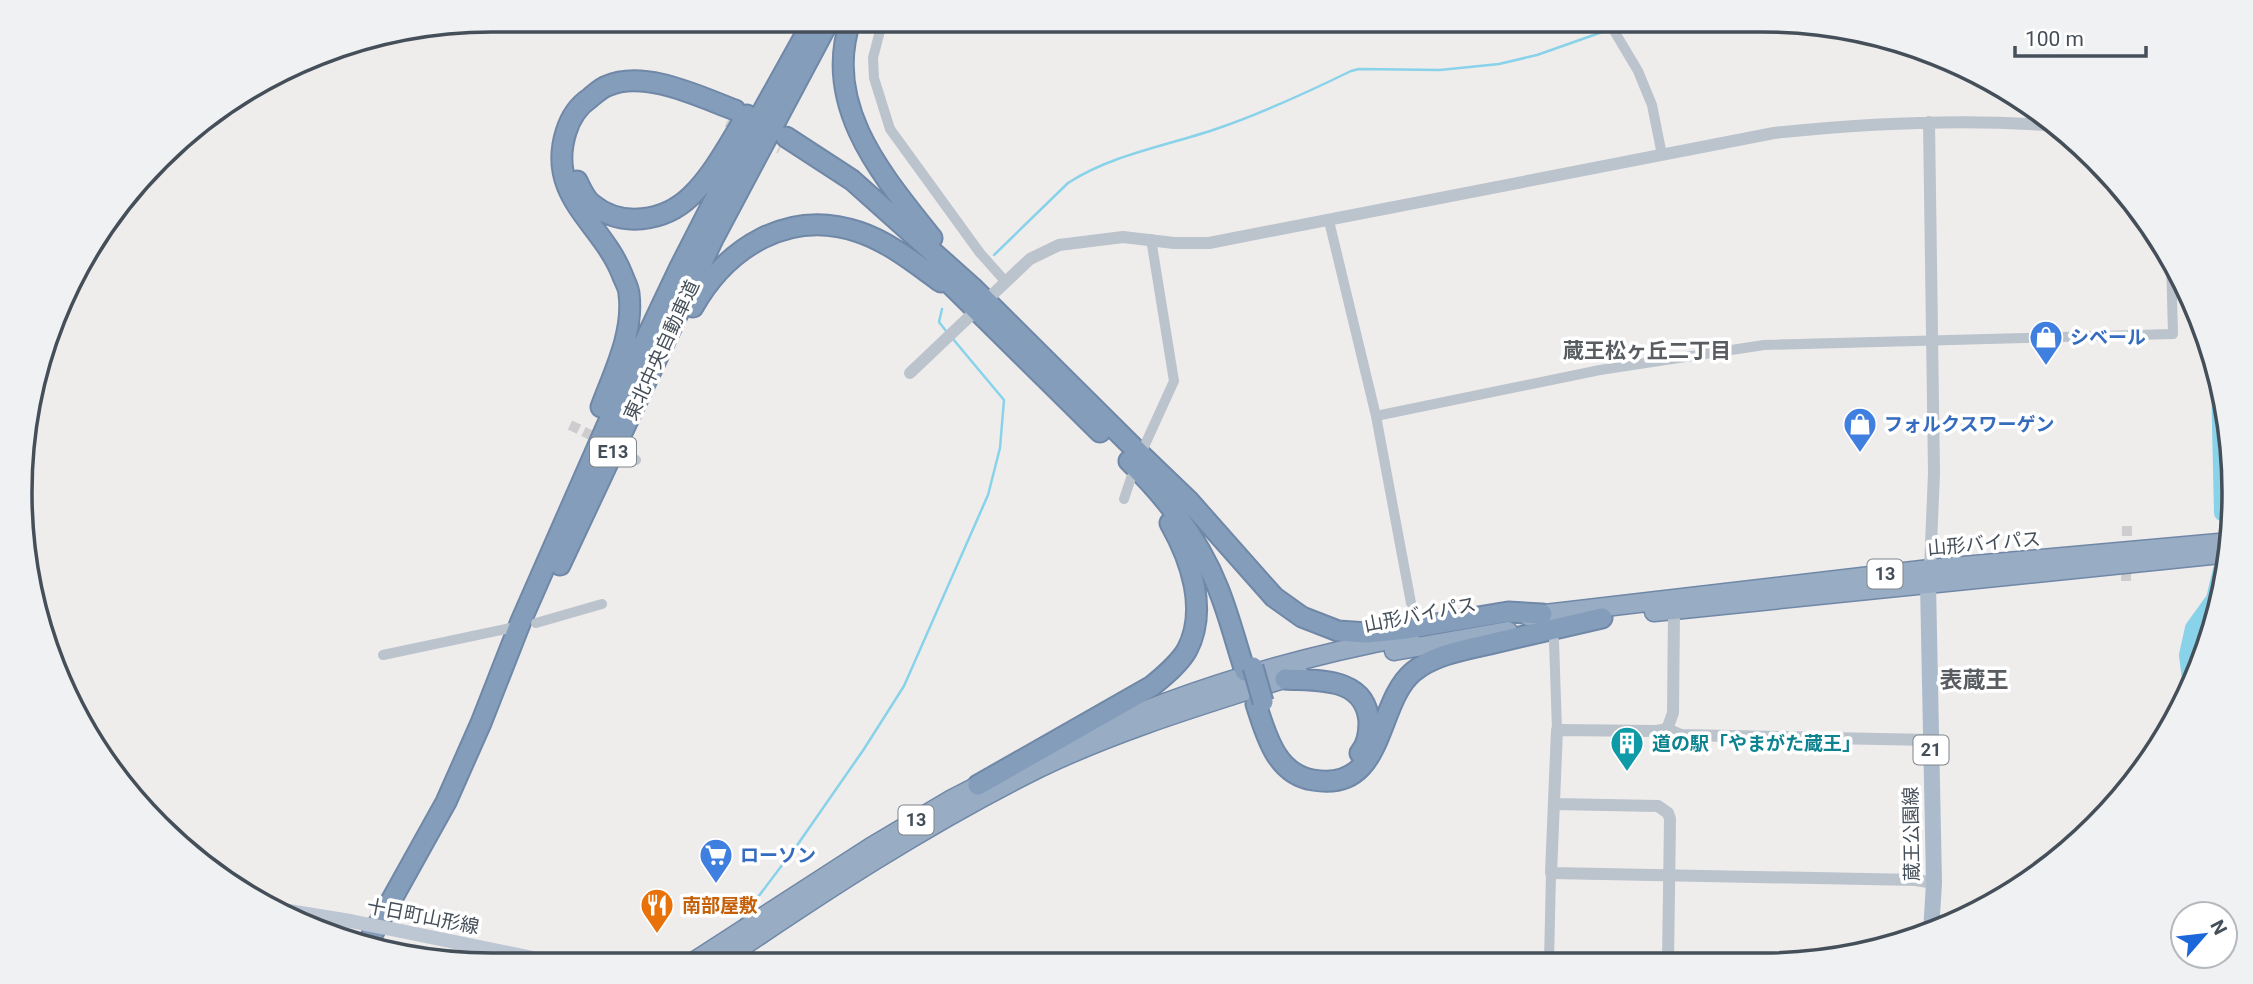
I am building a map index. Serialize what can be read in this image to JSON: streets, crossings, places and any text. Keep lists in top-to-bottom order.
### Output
{
  "streets": {
    "highway": [
      "東北中央自動車道",
      "E13",
      "山形バイパス",
      "13"
    ],
    "main road": ["21", "蔵王公園線", "十日町山形線"]
  },
  "crossings": [
    ["山形バイパス", "蔵王公園線"]
  ],
  "districts": ["蔵王松ヶ丘二丁目", "表蔵王"],
  "places": {
    "shop": ["シベール", "フォルクスワーゲン"],
    "building": ["道の駅「やまがた蔵王」"],
    "supermarket": ["ローソン"],
    "restaurant": ["南部屋敷"]
  },
  "scale_bar": "100 m",
  "north": "top right"
}
